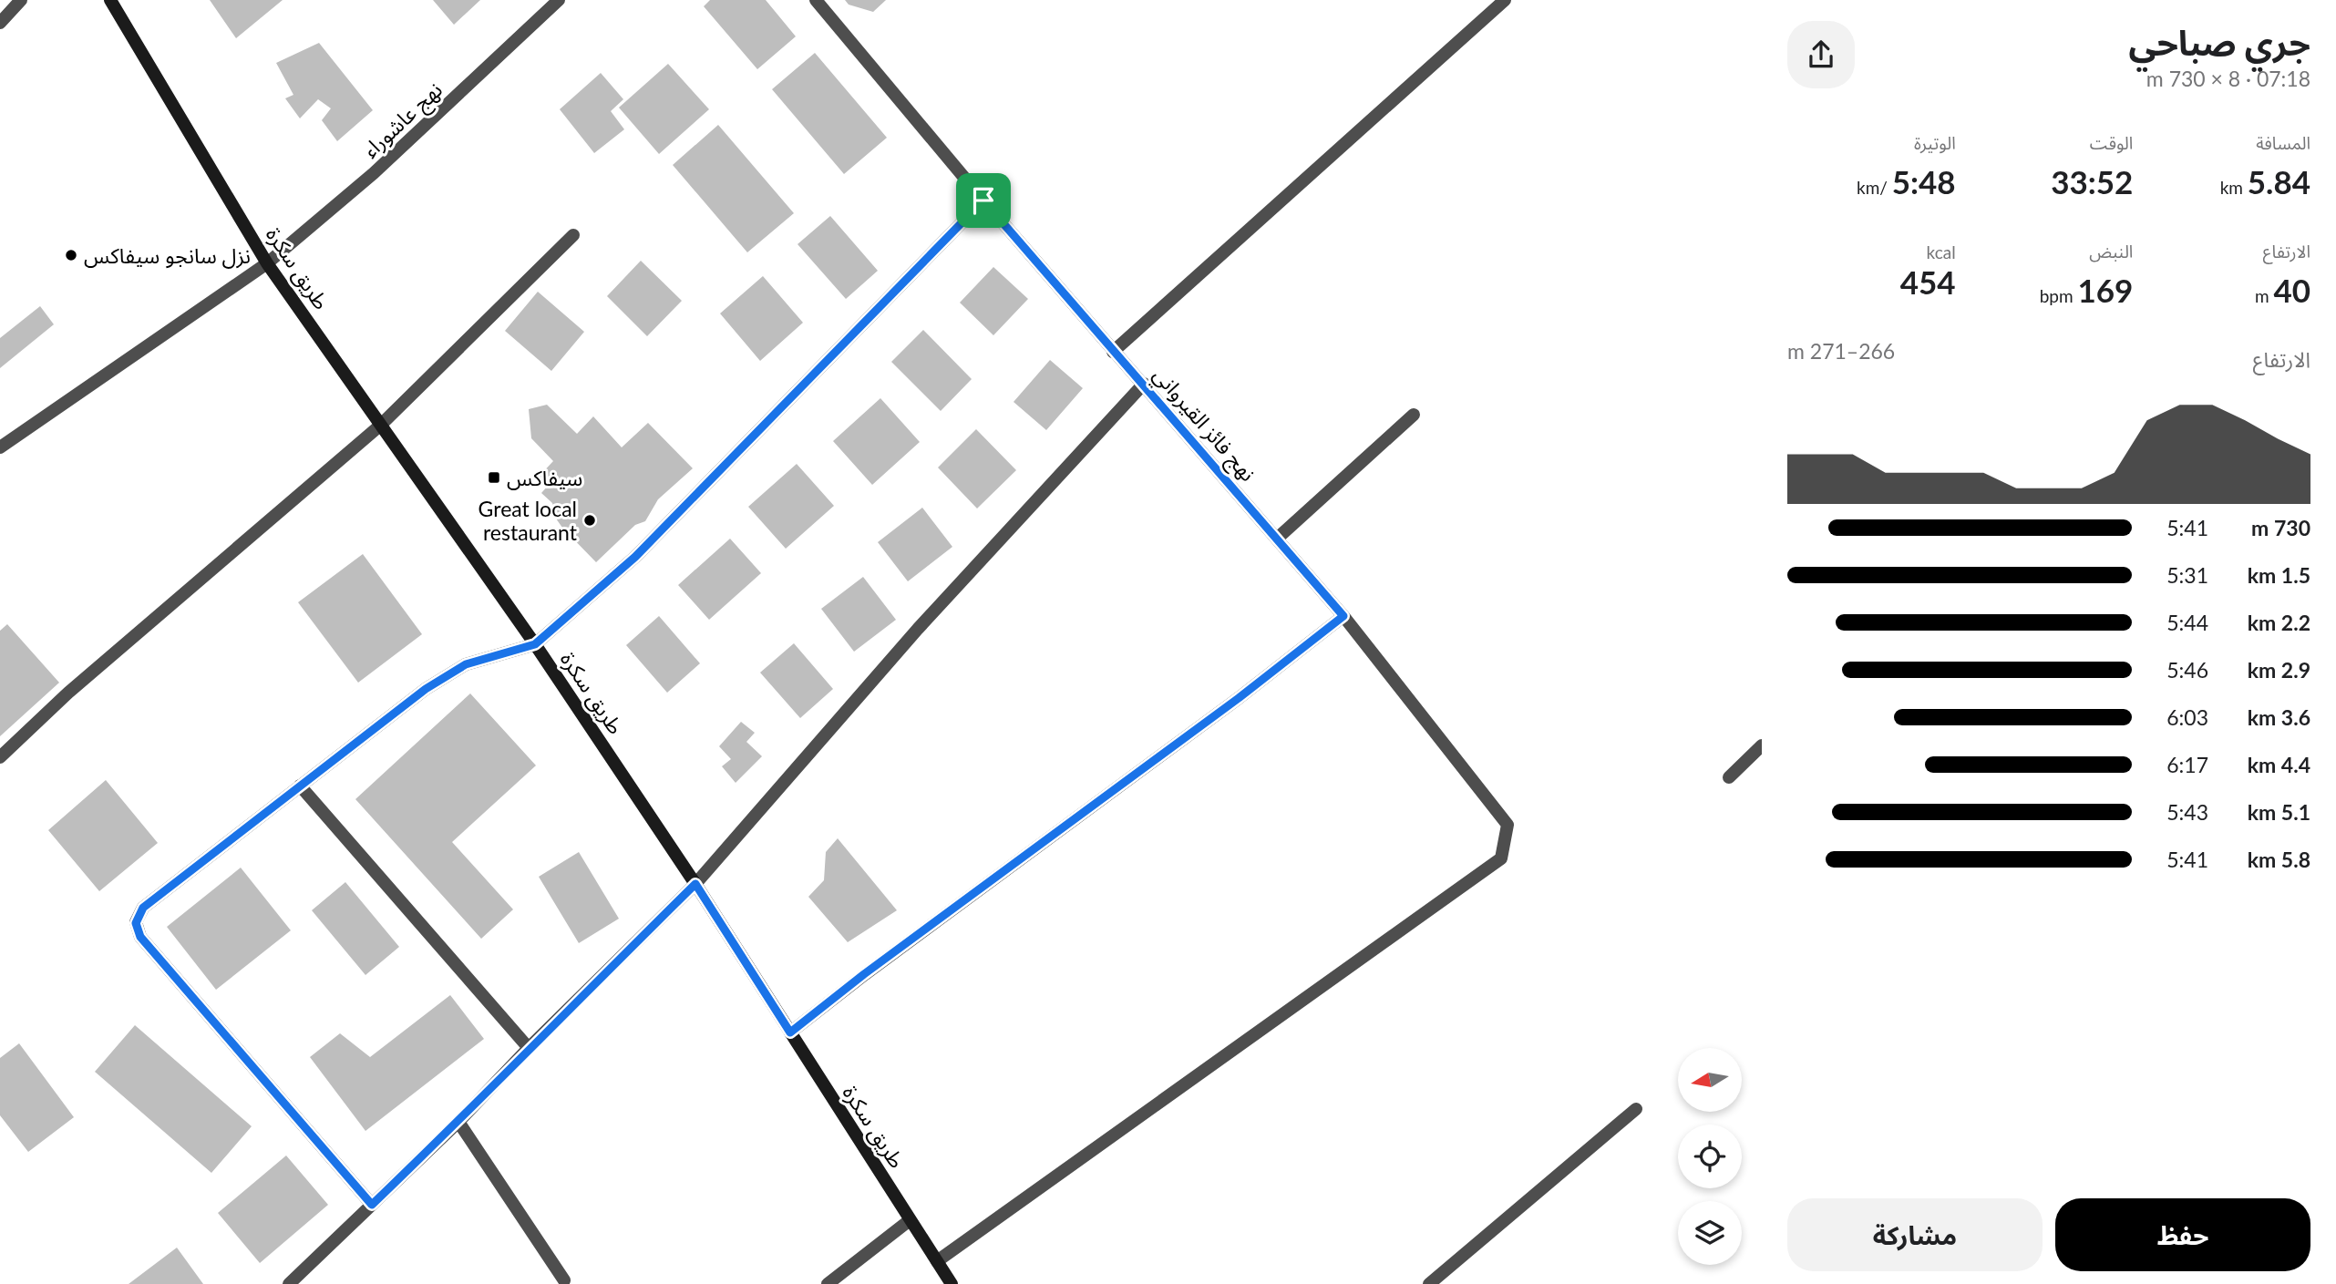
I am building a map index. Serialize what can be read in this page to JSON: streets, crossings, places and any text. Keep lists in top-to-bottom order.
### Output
{
  "streets": {
    "main road": ["طريق سكرة"],
    "street": ["نهج عاشوراء", "نهج فائز القيرواني"]
  },
  "crossings": [
    ["نهج عاشوراء", "طريق سكرة"],
    ["طريق سكرة", "نهج فائز القيرواني"]
  ],
  "places": {
    "other": ["نزل سانجو سيفاكس", "Great local restaurant"],
    "transit": ["سيفاكس"]
  },
  "north": "left",
  "page": {
    "heading": ["جري صباحي", "07:18 · 8 × 730 m"],
    "stats": [
      ["المسافة", "5.84 km"],
      ["الوقت", "33:52"],
      ["الوتيرة", "5:48 /km"],
      ["الارتفاع", "40 m"],
      ["النبض", "169 bpm"],
      ["kcal", "454"]
    ],
    "chart": ["الارتفاع", "266–271 m"],
    "list": [
      {
        "name": "730 m",
        "note": "5:41"
      },
      {
        "name": "1.5 km",
        "note": "5:31"
      },
      {
        "name": "2.2 km",
        "note": "5:44"
      },
      {
        "name": "2.9 km",
        "note": "5:46"
      },
      {
        "name": "3.6 km",
        "note": "6:03"
      },
      {
        "name": "4.4 km",
        "note": "6:17"
      },
      {
        "name": "5.1 km",
        "note": "5:43"
      },
      {
        "name": "5.8 km",
        "note": "5:41"
      }
    ],
    "buttons": ["حفظ", "مشاركة"]
  }
}
